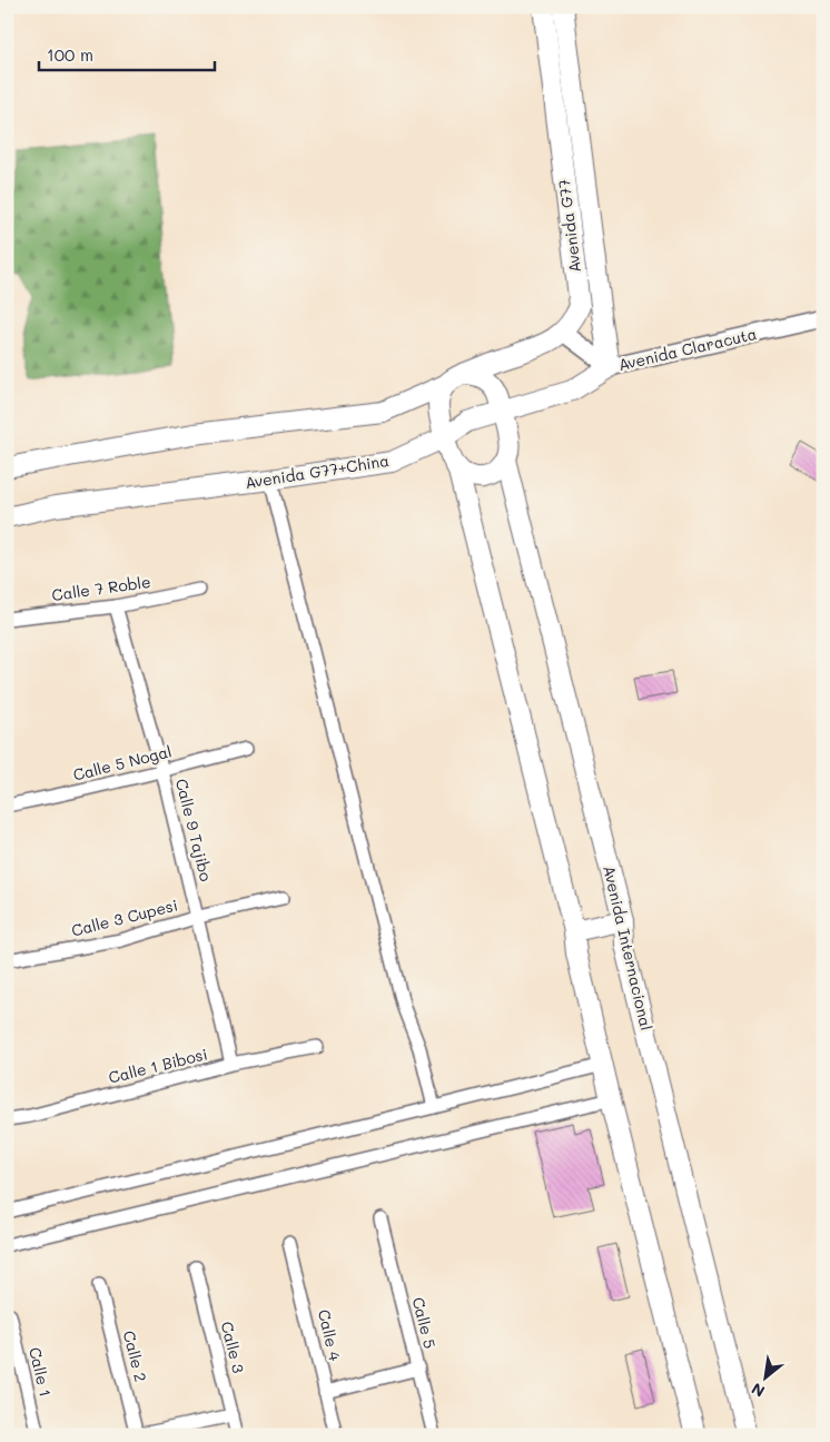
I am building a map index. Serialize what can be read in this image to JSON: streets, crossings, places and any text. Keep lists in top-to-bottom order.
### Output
{
  "streets": {
    "main road": ["Avenida G77", "Avenida G77+China", "Avenida Internacional"],
    "street": [
      "Avenida Claracuta",
      "Calle 7 Roble",
      "Calle 5 Nogal",
      "Calle 9 Tajibo",
      "Calle 3 Cupesi",
      "Calle 1 Bibosi",
      "Calle 5",
      "Calle 4",
      "Calle 3",
      "Calle 2",
      "Calle 1"
    ]
  },
  "crossings": [
    ["Avenida G77", "Avenida Claracuta"],
    ["Avenida G77", "Avenida G77+China"],
    ["Avenida Claracuta", "Avenida G77+China"],
    ["Avenida G77+China", "Avenida Internacional"],
    ["Calle 7 Roble", "Calle 9 Tajibo"],
    ["Calle 5 Nogal", "Calle 9 Tajibo"],
    ["Calle 9 Tajibo", "Calle 3 Cupesi"],
    ["Calle 9 Tajibo", "Calle 1 Bibosi"]
  ],
  "scale_bar": "100 m",
  "north": "bottom left"
}
